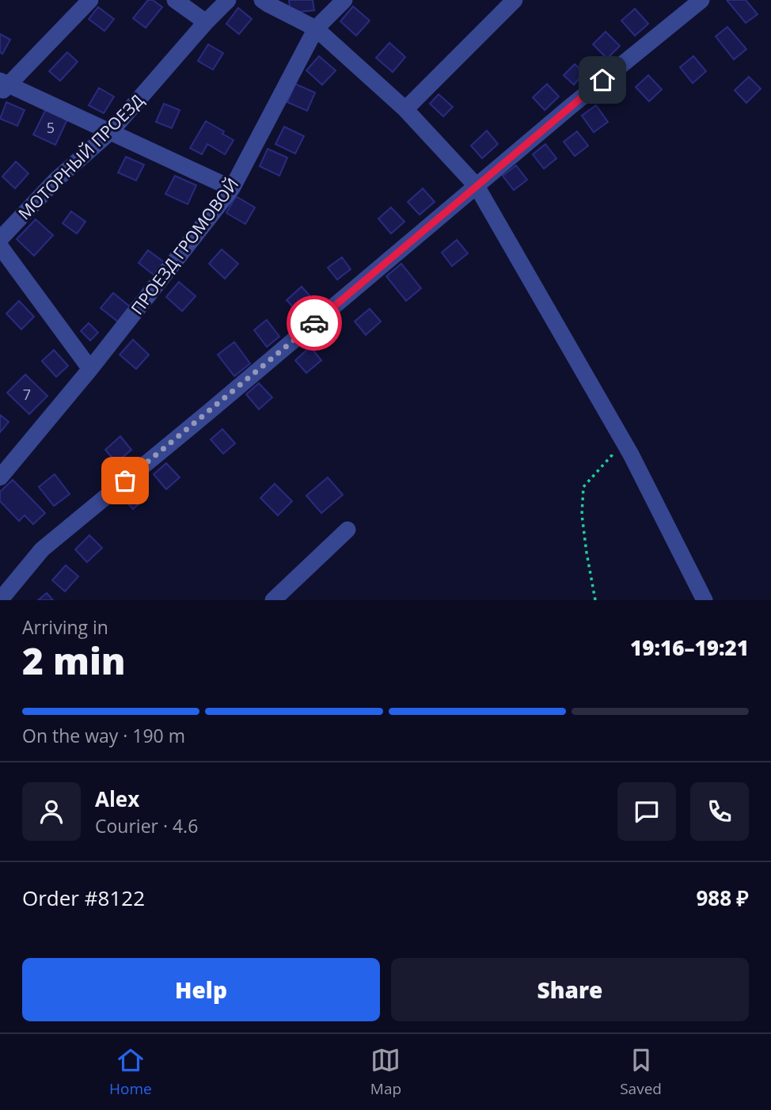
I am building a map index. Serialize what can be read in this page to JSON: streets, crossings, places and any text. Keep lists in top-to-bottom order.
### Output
{
  "streets": {
    "street": ["МОТОРНЫЙ ПРОЕЗД", "ПРОЕЗД ГРОМОВОЙ"]
  },
  "house_numbers": ["5", "7"],
  "page": {
    "heading": ["2 min", "Arriving in", "19:16–19:21"],
    "panel": [
      "Alex",
      "Courier · 4.6",
      "Order #8122",
      "988 ₽"
    ],
    "bar": "On the way · 190 m",
    "buttons": ["Help", "Share"],
    "tabs": ["Home", "Map", "Saved"]
  }
}
